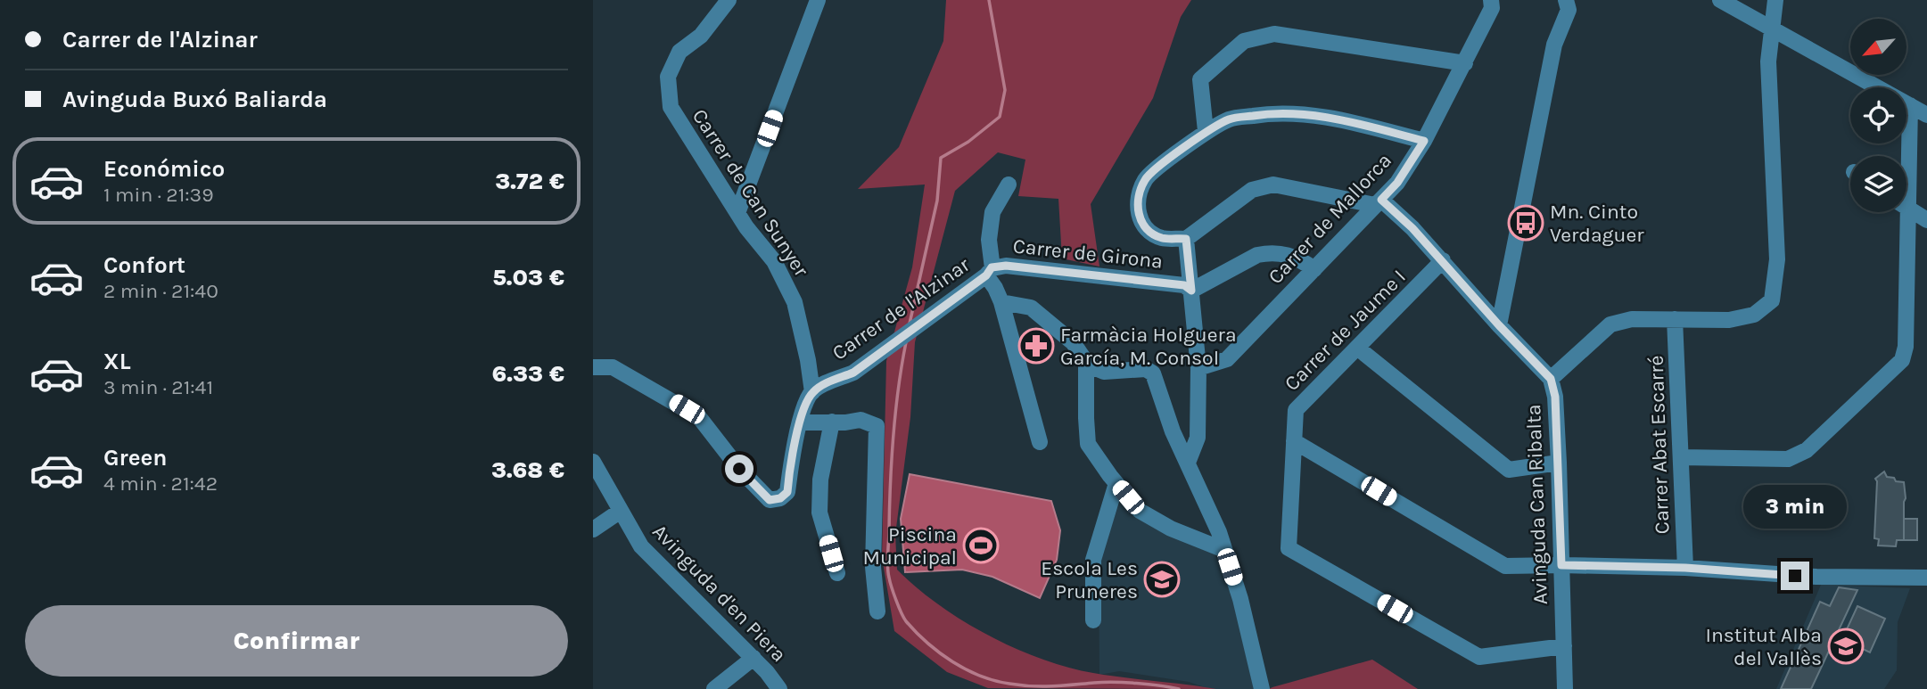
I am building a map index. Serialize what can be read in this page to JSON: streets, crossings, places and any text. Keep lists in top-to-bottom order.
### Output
{
  "streets": {
    "street": [
      "Carrer de Can Sunyer",
      "Carrer de Mallorca",
      "Carrer de Girona",
      "Carrer de l'Alzinar",
      "Carrer de Jaume I",
      "Carrer Abat Escarré",
      "Avinguda Can Ribalta",
      "Avinguda d'en Piera"
    ]
  },
  "crossings": [
    ["Carrer de Can Sunyer", "Carrer de l'Alzinar"],
    ["Carrer de Mallorca", "Avinguda Can Ribalta"],
    ["Carrer de Girona", "Carrer de l'Alzinar"],
    ["Carrer de Jaume I", "Avinguda Can Ribalta"]
  ],
  "places": {
    "bus stop": ["Mn. Cinto Verdaguer"],
    "pharmacy": ["Farmàcia Holguera García, M. Consol"],
    "sports": ["Piscina Municipal"],
    "school or university": ["Escola Les Pruneres", "Institut Alba del Vallès"]
  },
  "north": "bottom left",
  "page": {
    "banner": ["Carrer de l'Alzinar", "Avinguda Buxó Baliarda"],
    "list": [
      {
        "name": "Económico",
        "note": "1 min · 21:39",
        "value": "3.72 €"
      },
      {
        "name": "Confort",
        "note": "2 min · 21:40",
        "value": "5.03 €"
      },
      {
        "name": "XL",
        "note": "3 min · 21:41",
        "value": "6.33 €"
      },
      {
        "name": "Green",
        "note": "4 min · 21:42",
        "value": "3.68 €"
      }
    ],
    "bubble": "3 min",
    "buttons": "Confirmar"
  }
}
